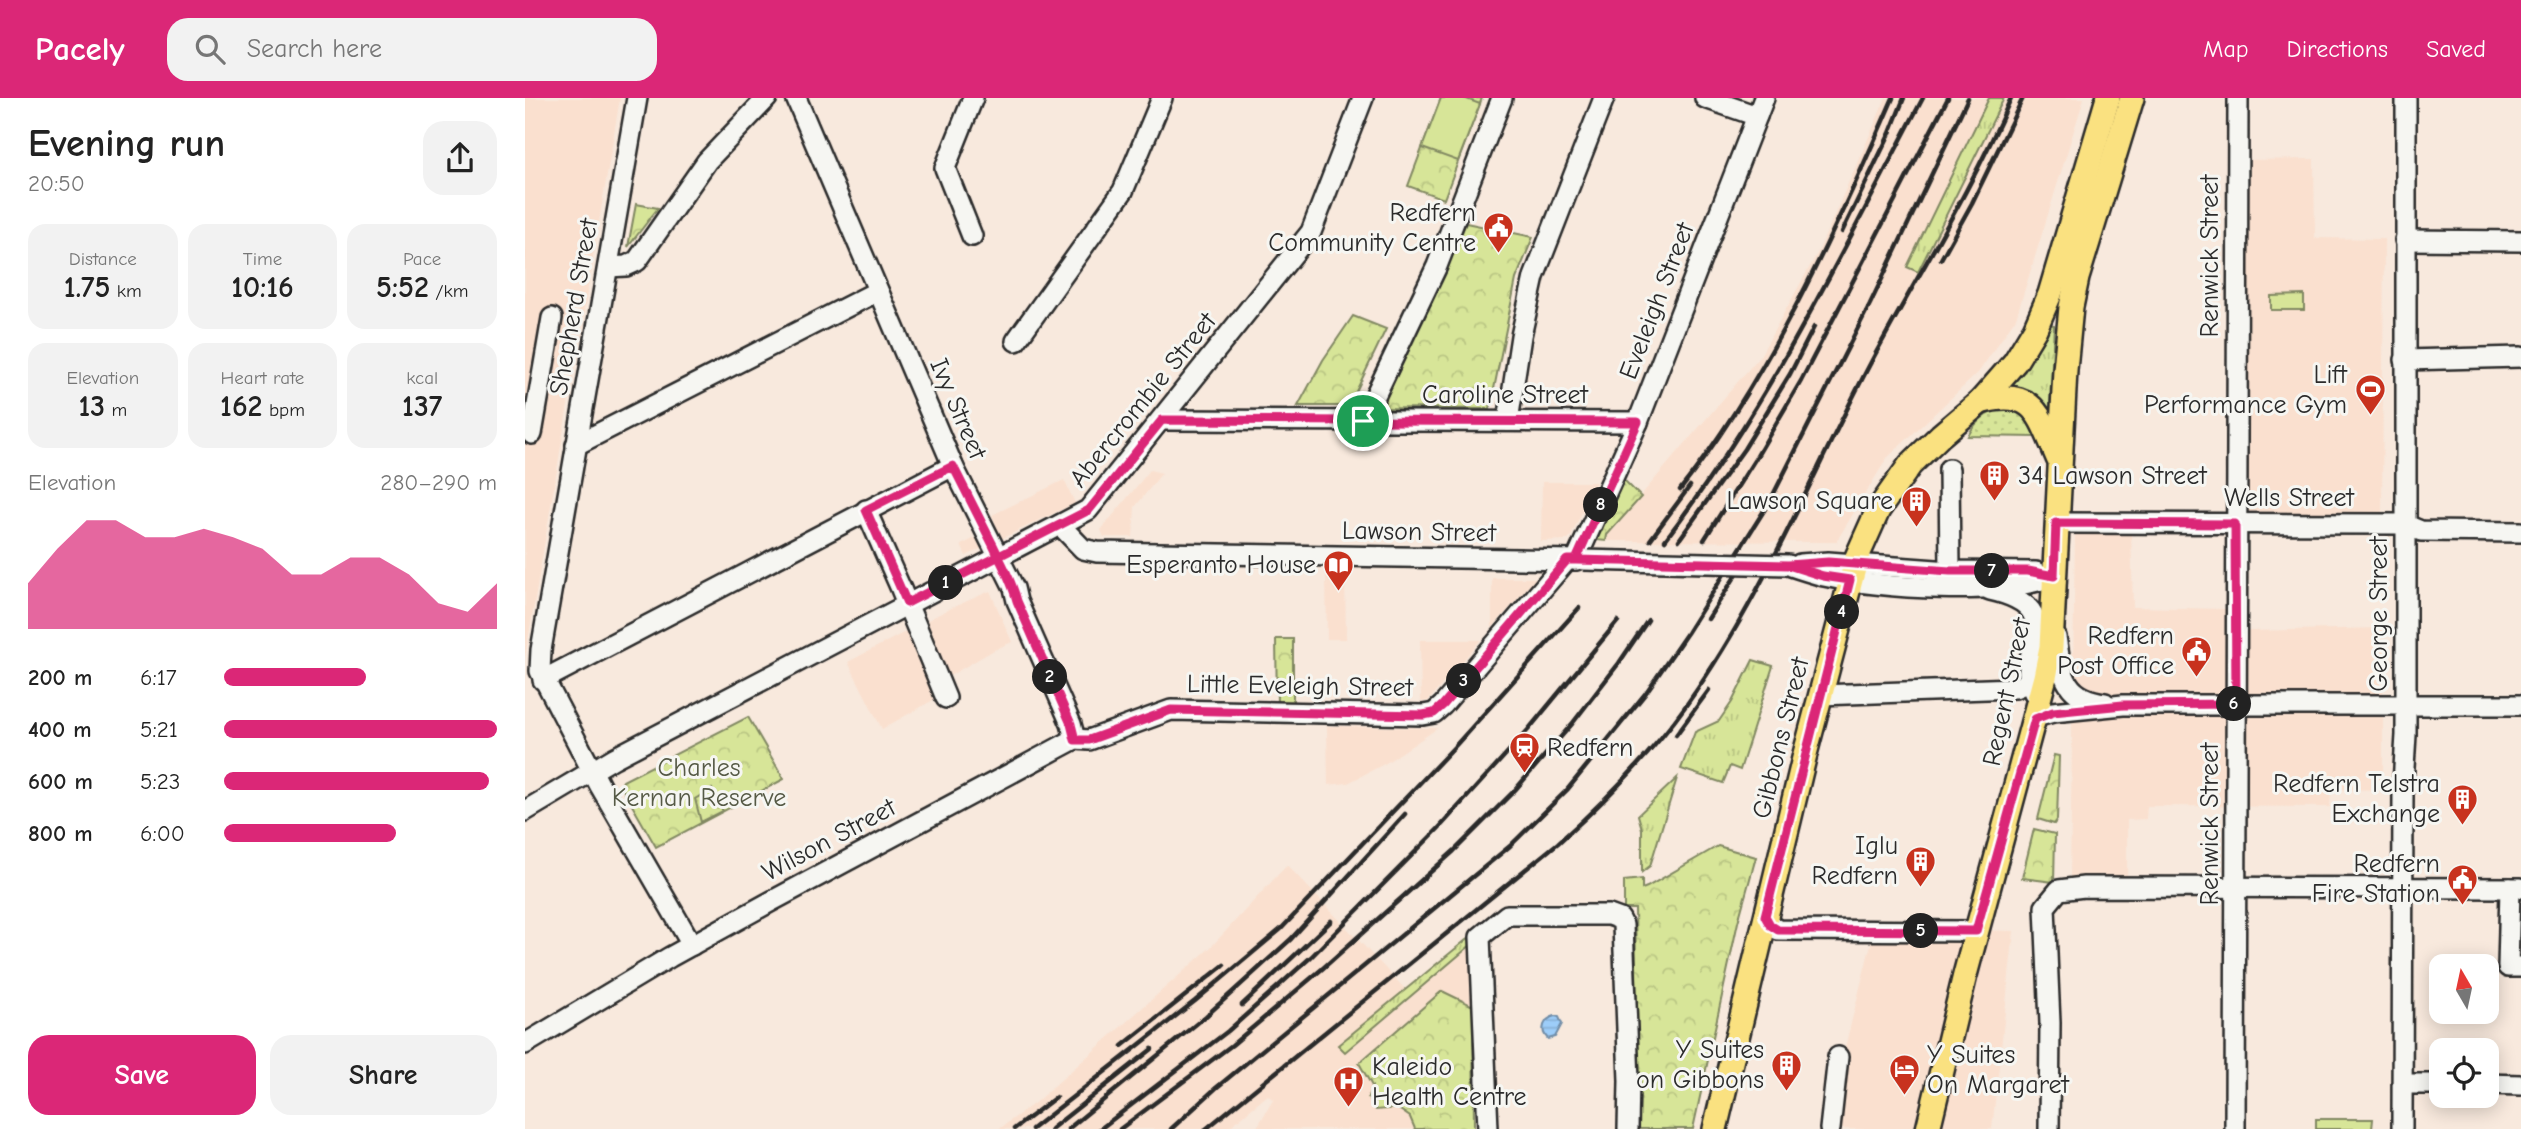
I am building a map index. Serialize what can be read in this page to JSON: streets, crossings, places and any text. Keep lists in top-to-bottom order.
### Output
{
  "streets": {
    "main road": ["Regent Street", "Gibbons Street"],
    "street": [
      "Renwick Street",
      "Eveleigh Street",
      "Shepherd Street",
      "Caroline Street",
      "Abercrombie Street",
      "Ivy Street",
      "Wells Street",
      "Lawson Street",
      "George Street",
      "Little Eveleigh Street",
      "Wilson Street"
    ]
  },
  "crossings": [
    ["Renwick Street", "Wells Street"],
    ["Eveleigh Street", "Caroline Street"],
    ["Eveleigh Street", "Lawson Street"],
    ["Eveleigh Street", "Little Eveleigh Street"],
    ["Shepherd Street", "Abercrombie Street"],
    ["Shepherd Street", "Wilson Street"],
    ["Caroline Street", "Abercrombie Street"],
    ["Abercrombie Street", "Ivy Street"],
    ["Abercrombie Street", "Lawson Street"],
    ["Ivy Street", "Wilson Street"],
    ["Wells Street", "George Street"],
    ["Wells Street", "Regent Street"],
    ["Lawson Street", "Little Eveleigh Street"],
    ["Lawson Street", "Gibbons Street"],
    ["Little Eveleigh Street", "Wilson Street"]
  ],
  "parks": ["Charles Kernan Reserve"],
  "places": {
    "public building": ["Redfern Community Centre", "Redfern Post Office", "Redfern Fire Station"],
    "sports": ["Lift Performance Gym"],
    "building": [
      "34 Lawson Street",
      "Lawson Square",
      "Redfern Telstra Exchange",
      "Iglu Redfern",
      "Y Suites on Gibbons"
    ],
    "library": ["Esperanto House"],
    "station": ["Redfern"],
    "hotel": ["Y Suites On Margaret"],
    "hospital": ["Kaleido Health Centre"]
  },
  "north": "top",
  "page": {
    "header": "Pacely",
    "search": "Search here",
    "nav": ["Map", "Directions", "Saved"],
    "heading": ["Evening run", "20:50"],
    "stats": [
      ["Distance", "1.75 km"],
      ["Time", "10:16"],
      ["Pace", "5:52 /km"],
      ["Elevation", "13 m"],
      ["Heart rate", "162 bpm"],
      ["kcal", "137"]
    ],
    "chart": ["Elevation", "280–290 m"],
    "pins": [
      "8",
      "7",
      "1",
      "4",
      "2",
      "3",
      "6",
      "5"
    ],
    "list": [
      {
        "name": "200 m",
        "note": "6:17"
      },
      {
        "name": "400 m",
        "note": "5:21"
      },
      {
        "name": "600 m",
        "note": "5:23"
      },
      {
        "name": "800 m",
        "note": "6:00"
      }
    ],
    "buttons": ["Save", "Share"]
  }
}
